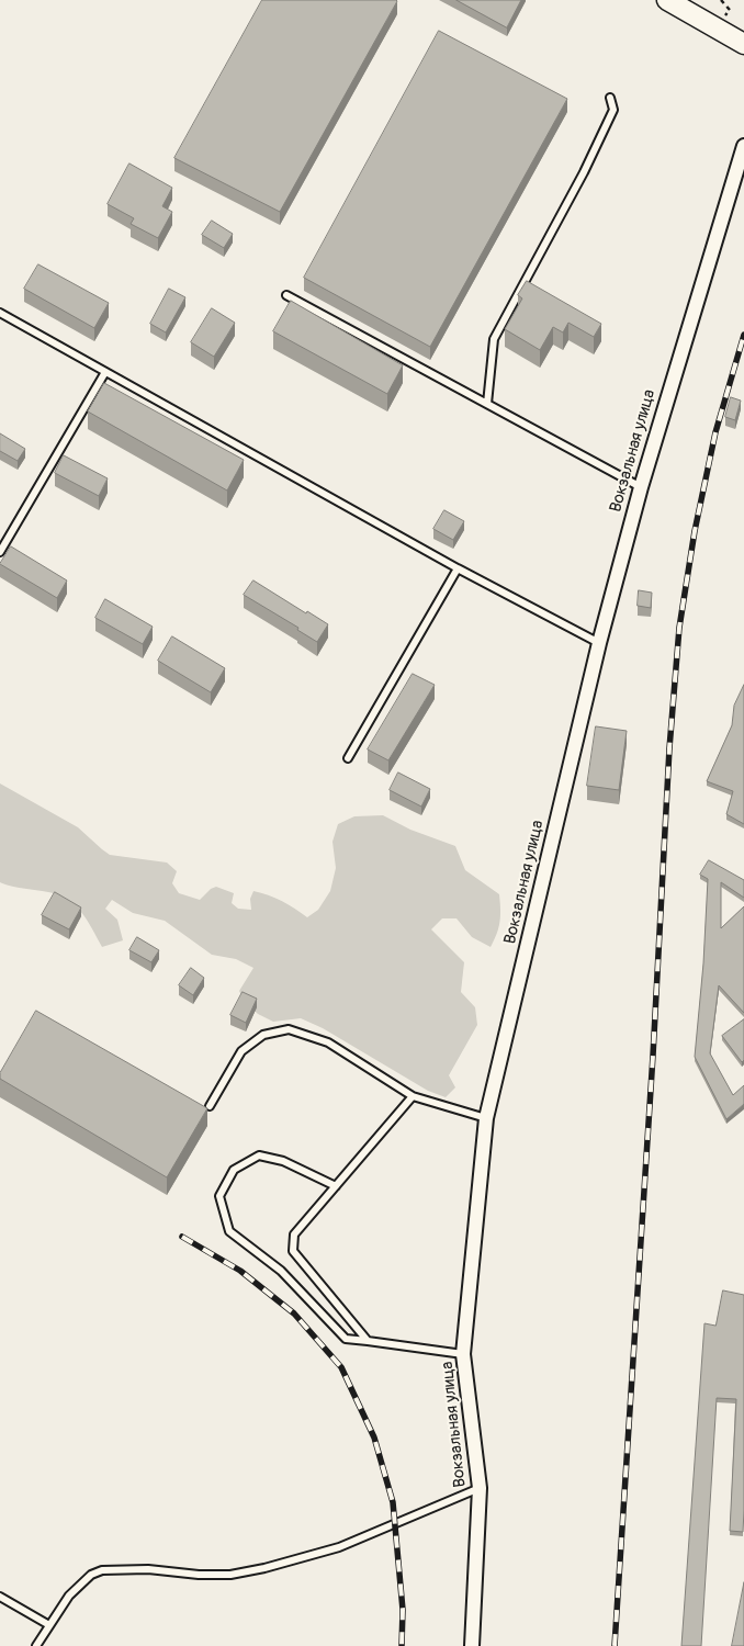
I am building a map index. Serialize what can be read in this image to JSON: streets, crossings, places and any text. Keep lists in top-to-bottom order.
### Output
{
  "streets": {
    "street": ["Вокзальная улица"]
  }
}
